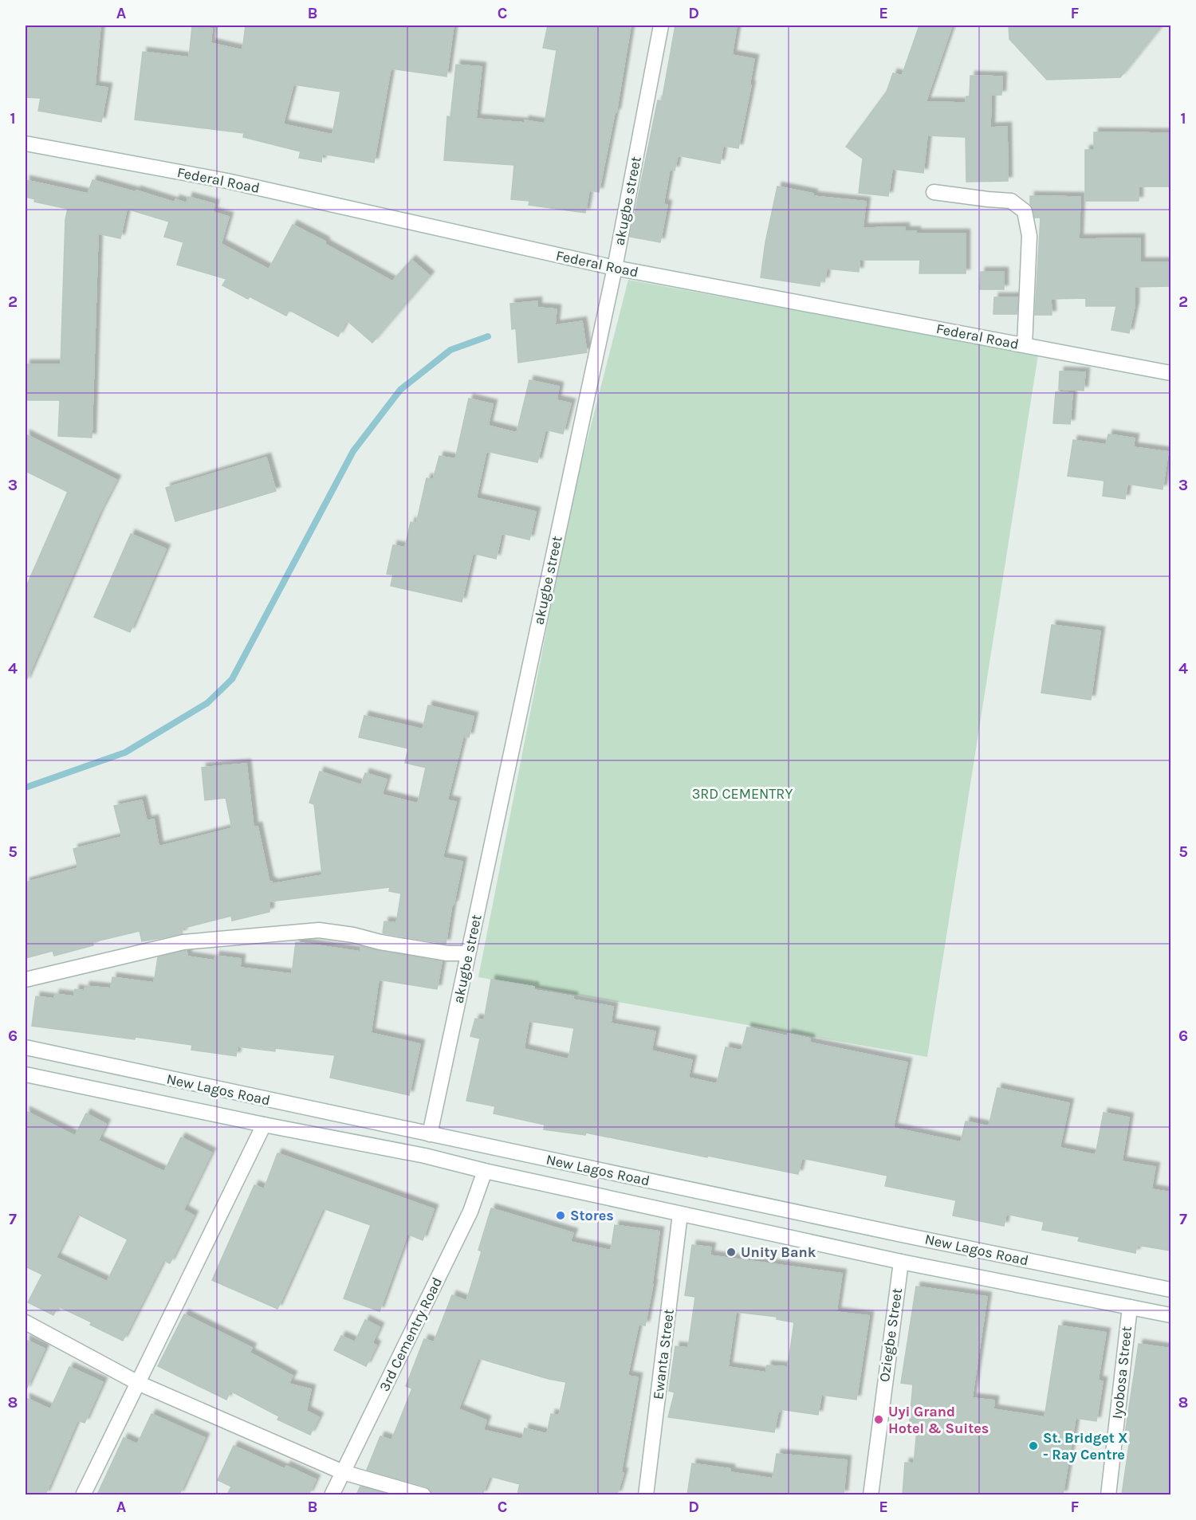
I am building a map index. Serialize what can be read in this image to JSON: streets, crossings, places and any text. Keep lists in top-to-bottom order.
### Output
{
  "streets": {
    "street": [
      "Federal Road",
      "akugbe street",
      "New Lagos Road",
      "3rd Cementry Road",
      "Oziegbe Street",
      "Ewanta Street",
      "Iyobosa Street"
    ]
  },
  "crossings": [
    ["Federal Road", "akugbe street"],
    ["akugbe street", "New Lagos Road"],
    ["New Lagos Road", "3rd Cementry Road"],
    ["New Lagos Road", "Oziegbe Street"],
    ["New Lagos Road", "Ewanta Street"],
    ["New Lagos Road", "Iyobosa Street"]
  ],
  "parks": ["3RD CEMENTRY"],
  "places": [
    "Stores",
    "Unity Bank",
    "Uyi Grand Hotel & Suites",
    "St. Bridget X - Ray Centre"
  ],
  "grid": {
    "columns": [
      "A",
      "B",
      "C",
      "D",
      "E",
      "F"
    ],
    "rows": [
      "1",
      "2",
      "3",
      "4",
      "5",
      "6",
      "7",
      "8"
    ]
  }
}
